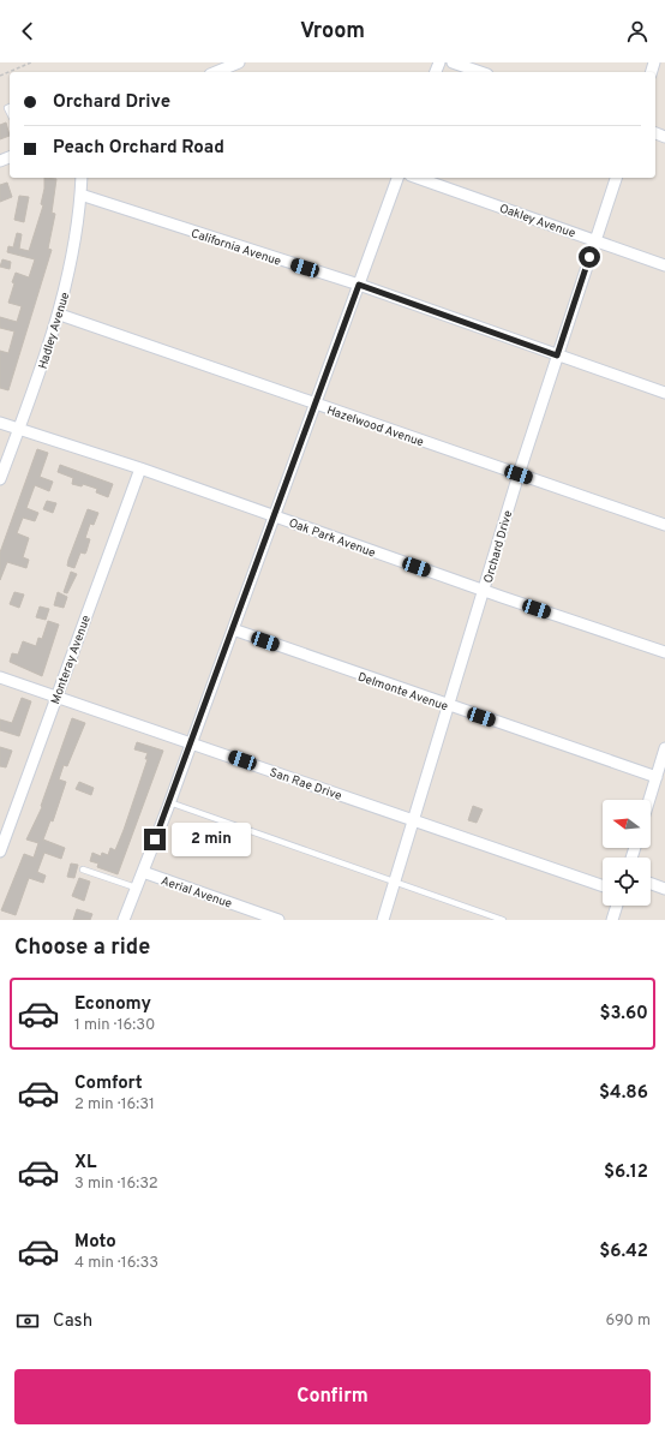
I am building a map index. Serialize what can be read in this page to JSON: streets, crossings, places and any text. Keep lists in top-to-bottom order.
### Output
{
  "streets": {
    "street": [
      "Oakley Avenue",
      "California Avenue",
      "Hadley Avenue",
      "Hazelwood Avenue",
      "Oak Park Avenue",
      "Orchard Drive",
      "Monteray Avenue",
      "Delmonte Avenue",
      "San Rae Drive",
      "Aerial Avenue"
    ]
  },
  "crossings": [
    ["Oakley Avenue", "Orchard Drive"],
    ["California Avenue", "Hadley Avenue"],
    ["California Avenue", "Orchard Drive"],
    ["Hadley Avenue", "Hazelwood Avenue"],
    ["Hadley Avenue", "Oak Park Avenue"],
    ["Hazelwood Avenue", "Orchard Drive"],
    ["Oak Park Avenue", "Orchard Drive"],
    ["Oak Park Avenue", "Monteray Avenue"],
    ["Orchard Drive", "Delmonte Avenue"],
    ["Orchard Drive", "San Rae Drive"],
    ["Monteray Avenue", "San Rae Drive"]
  ],
  "north": "left",
  "page": {
    "header": "Vroom",
    "banner": ["Orchard Drive", "Peach Orchard Road"],
    "bubble": "2 min",
    "heading": "Choose a ride",
    "list": [
      {
        "name": "Economy",
        "note": "1 min · 16:30",
        "value": "$3.60"
      },
      {
        "name": "Comfort",
        "note": "2 min · 16:31",
        "value": "$4.86"
      },
      {
        "name": "XL",
        "note": "3 min · 16:32",
        "value": "$6.12"
      },
      {
        "name": "Moto",
        "note": "4 min · 16:33",
        "value": "$6.42"
      }
    ],
    "pay": ["Cash", "690 m"],
    "buttons": "Confirm"
  }
}
